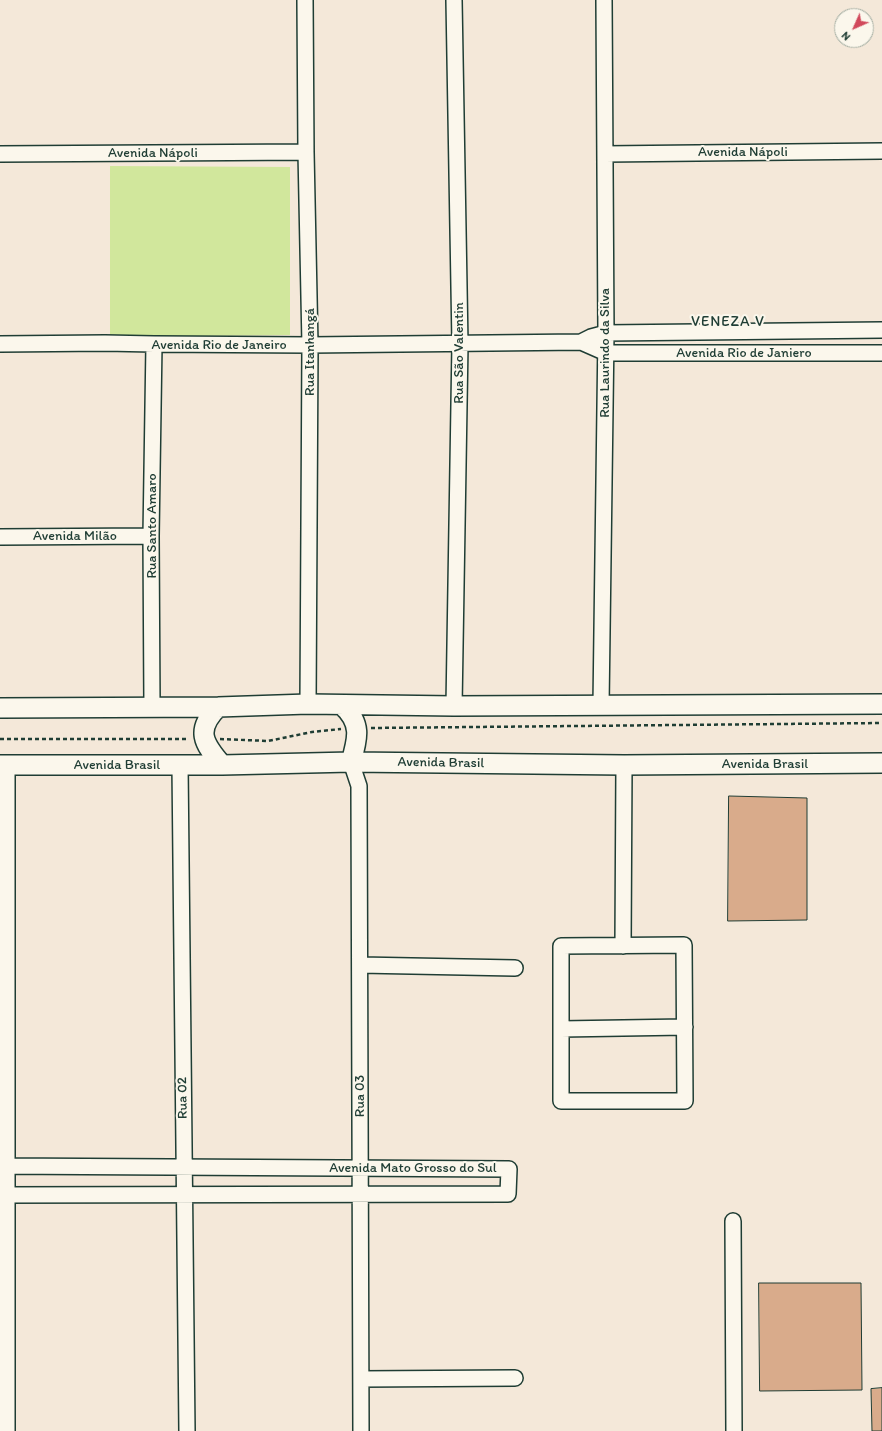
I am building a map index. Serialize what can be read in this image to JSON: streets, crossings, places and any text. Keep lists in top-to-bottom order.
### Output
{
  "streets": {
    "main road": ["Avenida Brasil"],
    "street": [
      "Avenida Nápoli",
      "Avenida Rio de Janeiro",
      "Rua Itanhangá",
      "Rua São Valentin",
      "Rua Laurindo da Silva",
      "Avenida Rio de Janiero",
      "Rua Santo Amaro",
      "Avenida Milão",
      "Rua 03",
      "Rua 02",
      "Avenida Mato Grosso do Sul"
    ]
  },
  "crossings": [
    ["Avenida Nápoli", "Rua Itanhangá"],
    ["Avenida Nápoli", "Rua Laurindo da Silva"],
    ["Avenida Rio de Janeiro", "Rua Itanhangá"],
    ["Avenida Rio de Janeiro", "Rua São Valentin"],
    ["Avenida Rio de Janeiro", "Rua Laurindo da Silva"],
    ["Avenida Rio de Janeiro", "Avenida Rio de Janiero"],
    ["Avenida Rio de Janeiro", "Rua Santo Amaro"],
    ["Rua Laurindo da Silva", "Avenida Rio de Janiero"],
    ["Rua Santo Amaro", "Avenida Milão"],
    ["Avenida Brasil", "Rua 03"],
    ["Avenida Brasil", "Rua 02"],
    ["Rua 03", "Avenida Mato Grosso do Sul"],
    ["Rua 02", "Avenida Mato Grosso do Sul"]
  ],
  "districts": ["VENEZA V"],
  "north": "bottom left"
}
